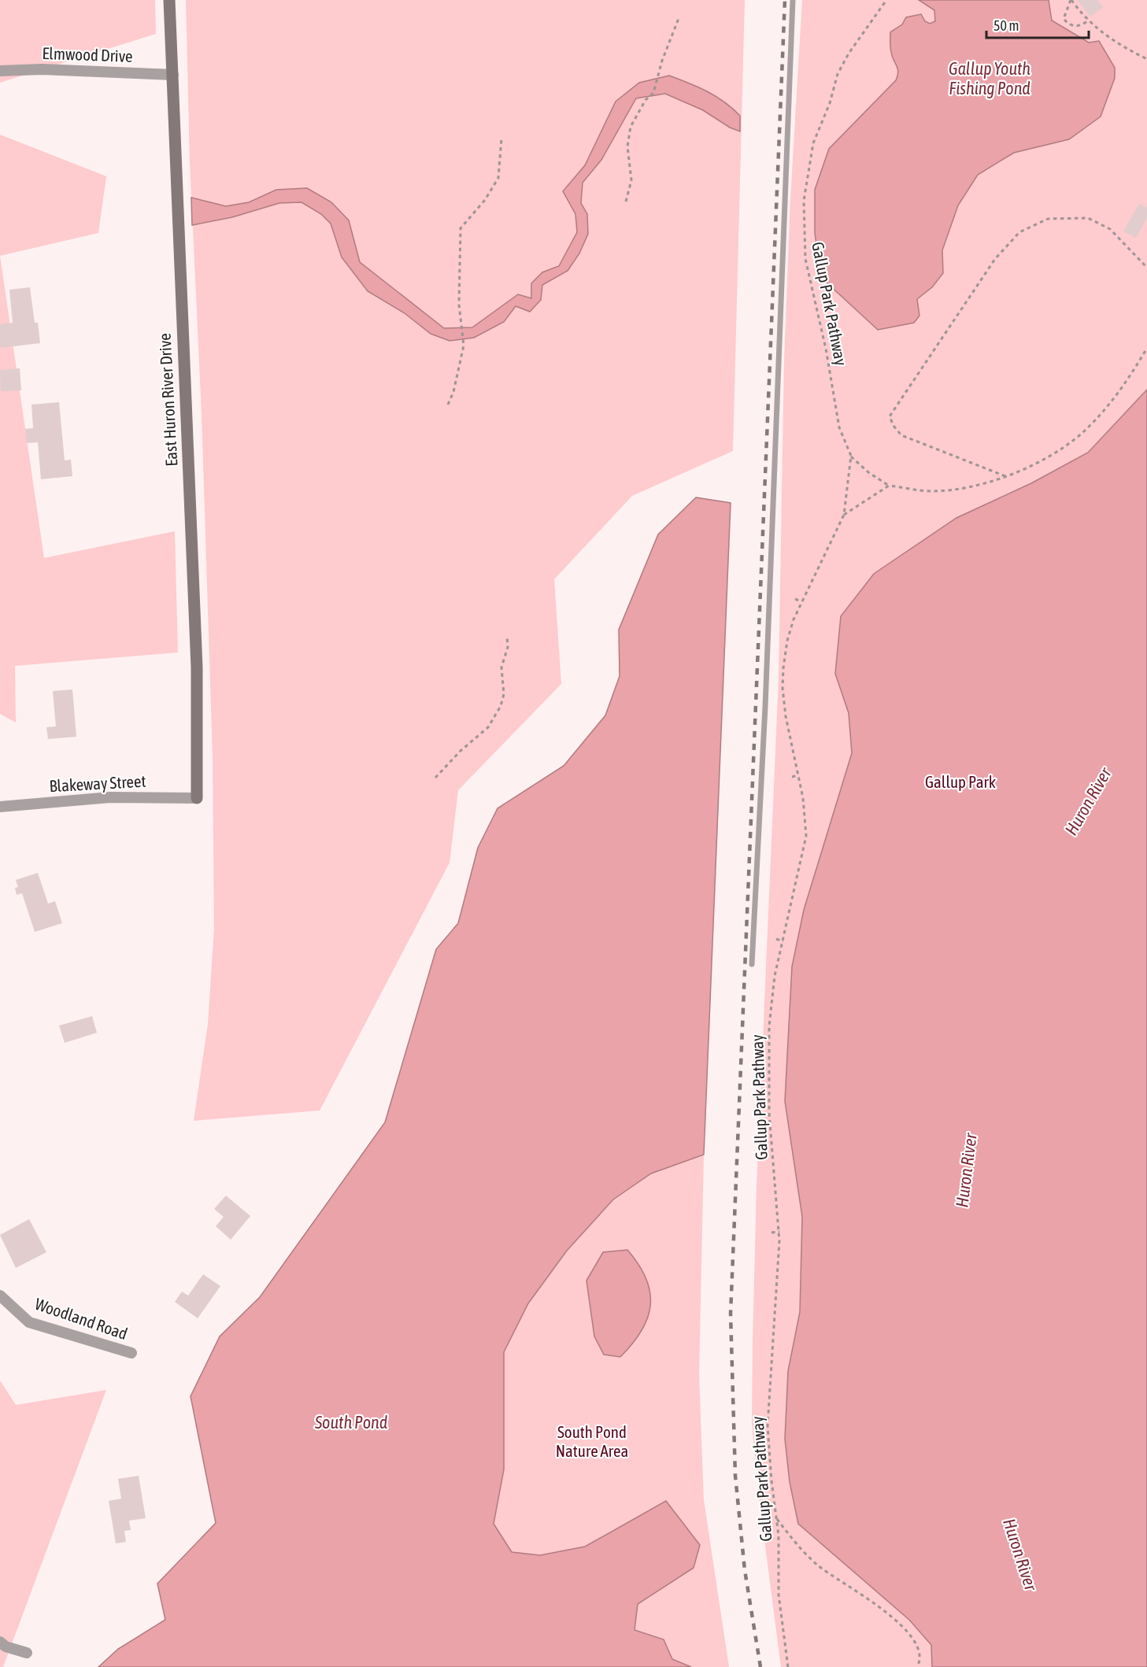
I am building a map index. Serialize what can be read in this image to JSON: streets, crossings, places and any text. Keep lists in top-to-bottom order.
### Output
{
  "streets": {
    "main road": ["East Huron River Drive"],
    "street": ["Elmwood Drive", "Blakeway Street", "Woodland Road"],
    "path": ["Gallup Park Pathway"]
  },
  "crossings": [
    ["Elmwood Drive", "East Huron River Drive"],
    ["East Huron River Drive", "Blakeway Street"]
  ],
  "water": ["Gallup Youth Fishing Pond", "Huron River", "South Pond"],
  "parks": ["Gallup Park", "South Pond Nature Area"],
  "scale_bar": "50 m"
}
